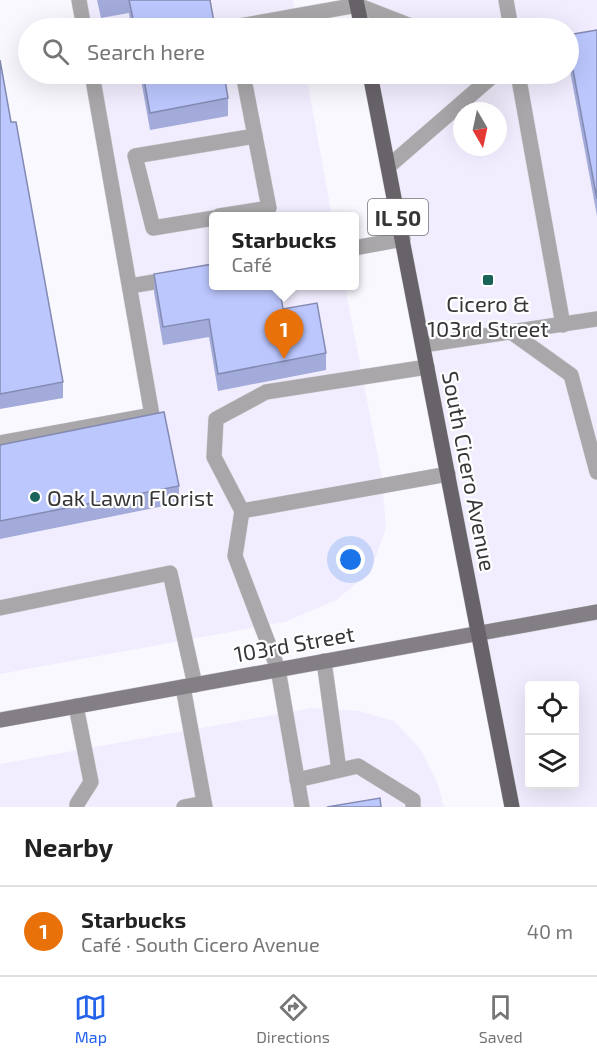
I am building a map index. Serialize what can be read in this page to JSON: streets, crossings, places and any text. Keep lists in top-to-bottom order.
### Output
{
  "streets": {
    "main road": ["IL 50", "South Cicero Avenue", "103rd Street"]
  },
  "crossings": [
    ["South Cicero Avenue", "103rd Street"]
  ],
  "places": {
    "transit": ["Cicero & 103rd Street"],
    "other": ["Oak Lawn Florist"]
  },
  "north": "bottom",
  "page": {
    "search": "Search here",
    "popup": ["Starbucks", "Café"],
    "pins": "1",
    "heading": "Nearby",
    "list": [
      {
        "mark": "1",
        "name": "Starbucks",
        "note": "Café · South Cicero Avenue",
        "value": "40 m"
      }
    ],
    "nav": ["Map", "Directions", "Saved"]
  }
}
